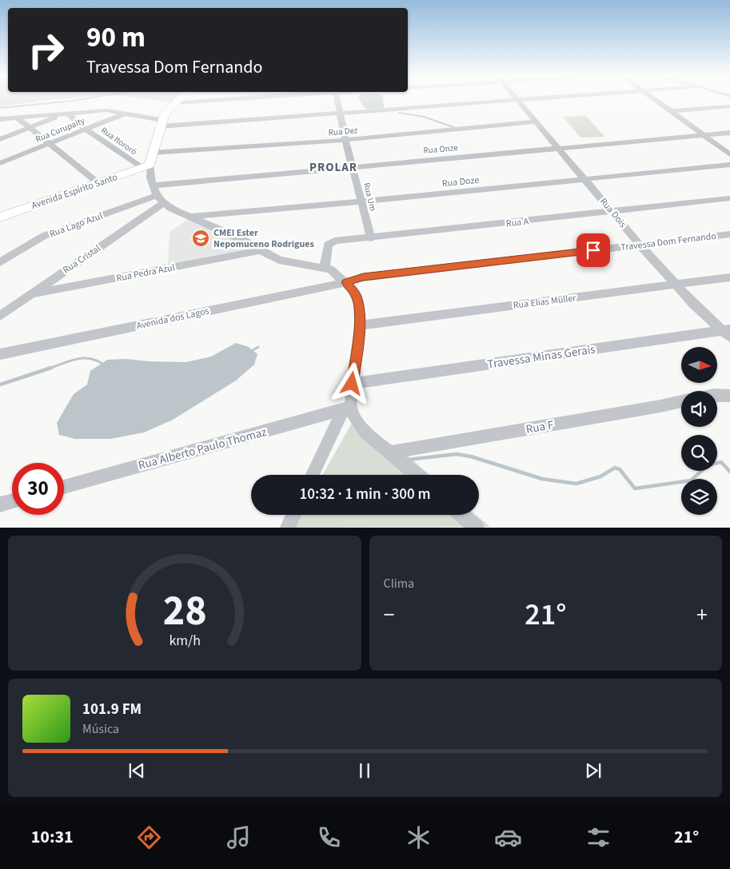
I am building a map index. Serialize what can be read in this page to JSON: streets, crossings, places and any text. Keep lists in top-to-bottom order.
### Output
{
  "streets": {
    "street": [
      "Rua Curupaity",
      "Rua Dez",
      "Rua Itororó",
      "Rua Onze",
      "Rua Doze",
      "Avenida Espírito Santo",
      "Rua Um",
      "Rua Dois",
      "Rua A",
      "Rua Lago Azul",
      "Travessa Dom Fernando",
      "Rua Cristal",
      "Rua Pedra Azul",
      "Rua Elias Müller",
      "Avenida dos Lagos",
      "Travessa Minas Gerais",
      "Rua F",
      "Rua Alberto Paulo Thomaz"
    ]
  },
  "crossings": [
    ["Rua Curupaity", "Rua Itororó"],
    ["Rua Dez", "Rua Um"],
    ["Rua Dez", "Rua Dois"],
    ["Rua Itororó", "Avenida Espírito Santo"],
    ["Rua Onze", "Rua Um"],
    ["Rua Onze", "Rua Dois"],
    ["Rua Doze", "Rua Um"],
    ["Rua Doze", "Rua Dois"],
    ["Rua Um", "Rua A"],
    ["Rua Dois", "Rua A"],
    ["Rua Dois", "Travessa Dom Fernando"],
    ["Rua Dois", "Rua Elias Müller"],
    ["Rua Dois", "Travessa Minas Gerais"],
    ["Rua Lago Azul", "Rua Cristal"],
    ["Travessa Dom Fernando", "Avenida dos Lagos"],
    ["Rua Cristal", "Rua Pedra Azul"]
  ],
  "districts": ["PROLAR"],
  "places": {
    "school or university": ["CMEI Ester Nepomuceno Rodrigues"]
  },
  "north": "right",
  "page": {
    "turn": ["90 m", "Travessa Dom Fernando"],
    "limit": "30",
    "trip": "10:32 · 1 min · 300 m",
    "tile": "Clima",
    "heat": ["−", "21°", "+"],
    "song": ["101.9 FM", "Música"],
    "tabs": ["10:31", "21°"],
    "gauge": ["28", "km/h"]
  }
}
